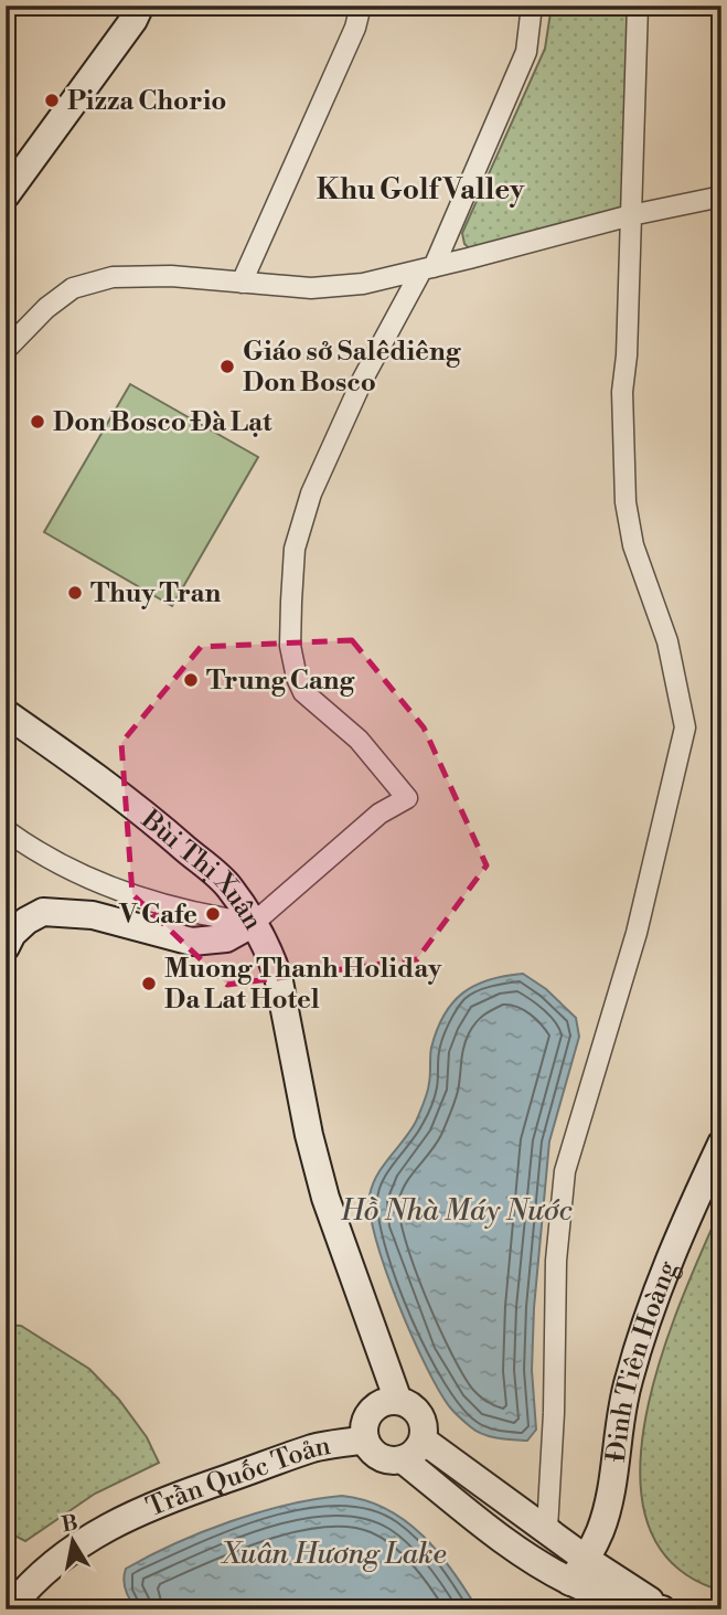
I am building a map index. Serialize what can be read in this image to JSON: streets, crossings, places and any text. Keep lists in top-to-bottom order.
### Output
{
  "streets": {
    "main road": ["Bùi Thị Xuân", "Đinh Tiên Hoàng", "Trần Quốc Toản"]
  },
  "crossings": [
    ["Bùi Thị Xuân", "Trần Quốc Toản"]
  ],
  "districts": ["Khu Golf Valley"],
  "water": ["Hồ Nhà Máy Nước", "Xuân Hương Lake"],
  "places": [
    "Pizza Chorio",
    "Giáo sở Salêdiêng Don Bosco",
    "Don Bosco Đà Lạt",
    "Thuy Tran",
    "Trung Cang",
    "V Cafe",
    "Muong Thanh Holiday Da Lat Hotel"
  ],
  "north": "top"
}
